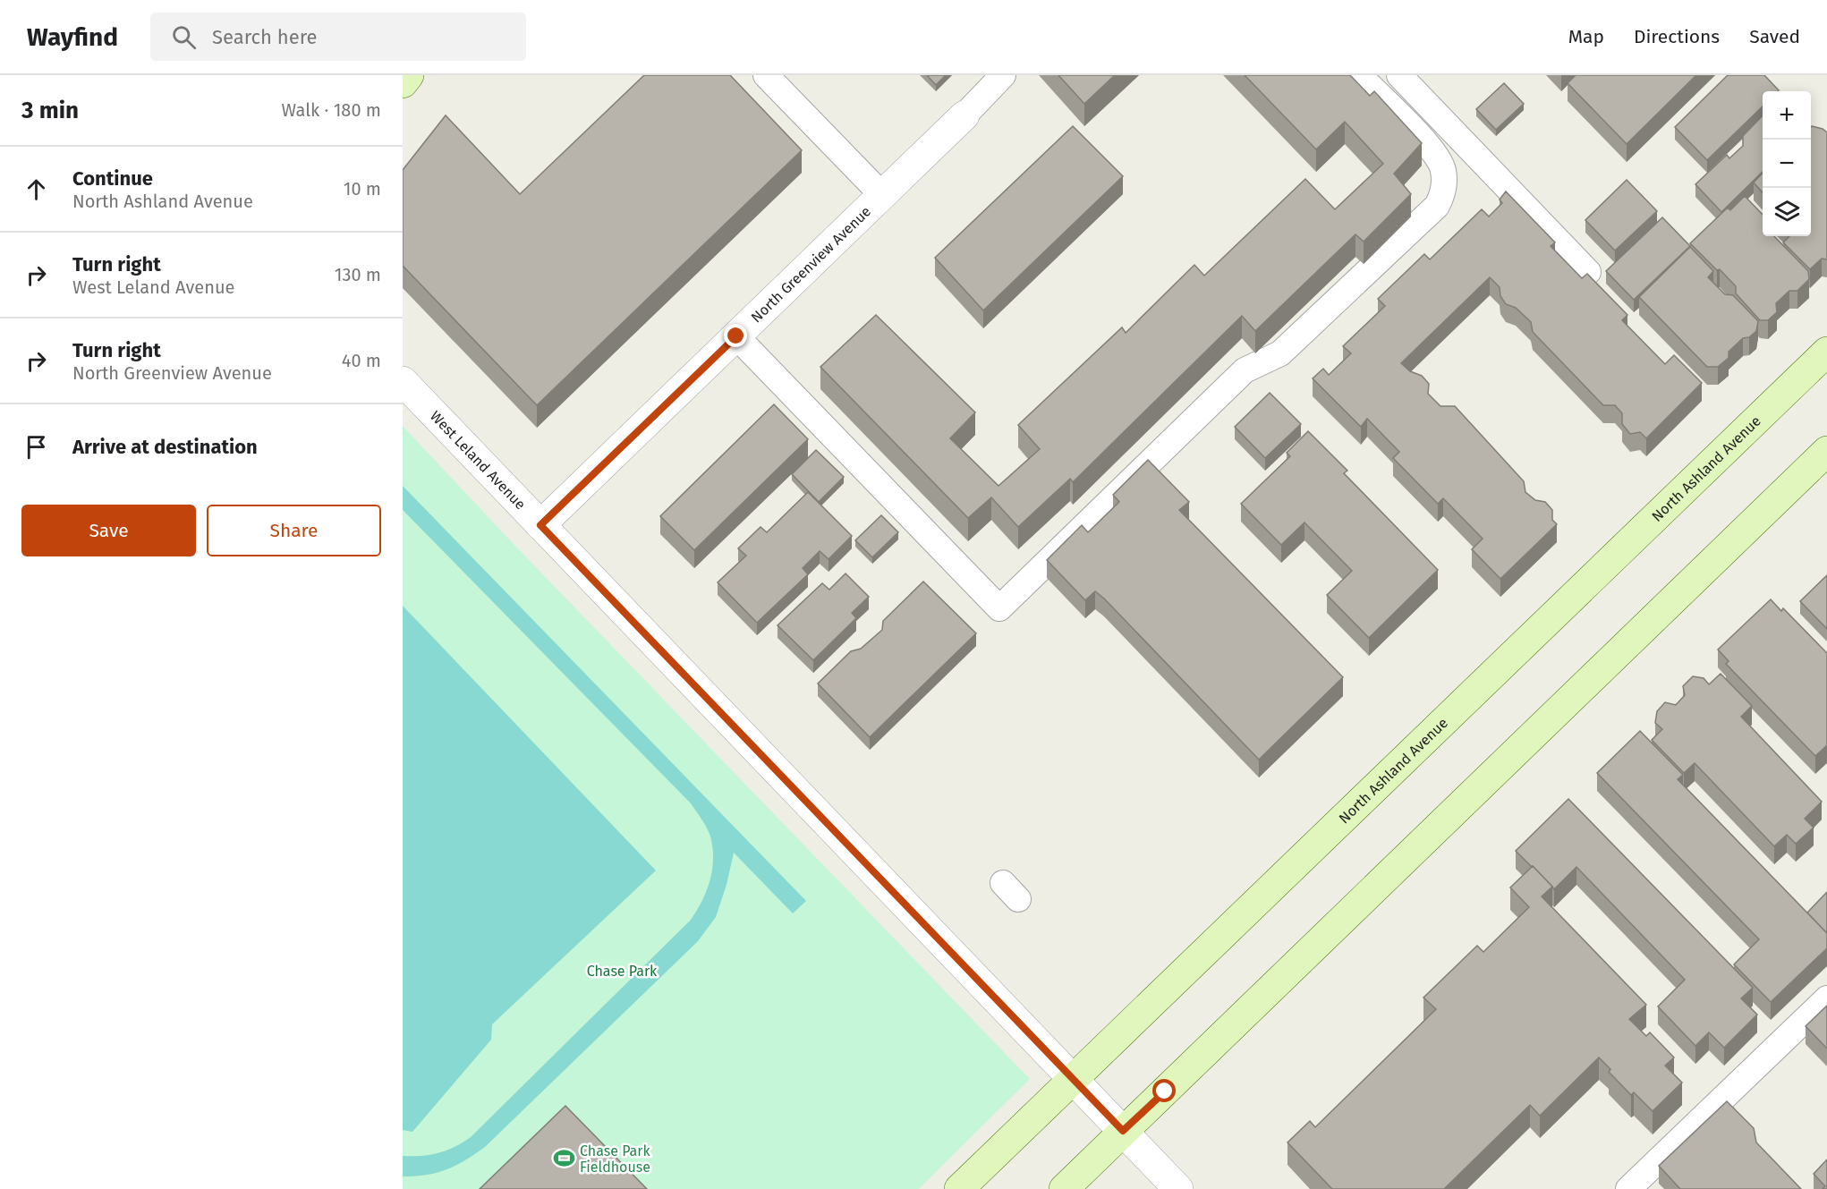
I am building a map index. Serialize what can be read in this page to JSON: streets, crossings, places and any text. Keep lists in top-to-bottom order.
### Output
{
  "streets": {
    "main road": ["North Ashland Avenue"],
    "street": ["North Greenview Avenue", "West Leland Avenue"]
  },
  "crossings": [
    ["North Greenview Avenue", "West Leland Avenue"],
    ["West Leland Avenue", "North Ashland Avenue"]
  ],
  "parks": ["Chase Park"],
  "places": {
    "sports": ["Chase Park Fieldhouse"]
  },
  "page": {
    "header": "Wayfind",
    "search": "Search here",
    "nav": ["Map", "Directions", "Saved"],
    "heading": ["3 min", "Walk · 180 m"],
    "map_buttons": ["+", "−"],
    "list": [
      ["Continue", "North Ashland Avenue", "10 m"],
      ["Turn right", "West Leland Avenue", "130 m"],
      ["Turn right", "North Greenview Avenue", "40 m"],
      "Arrive at destination"
    ],
    "buttons": ["Save", "Share"]
  }
}
